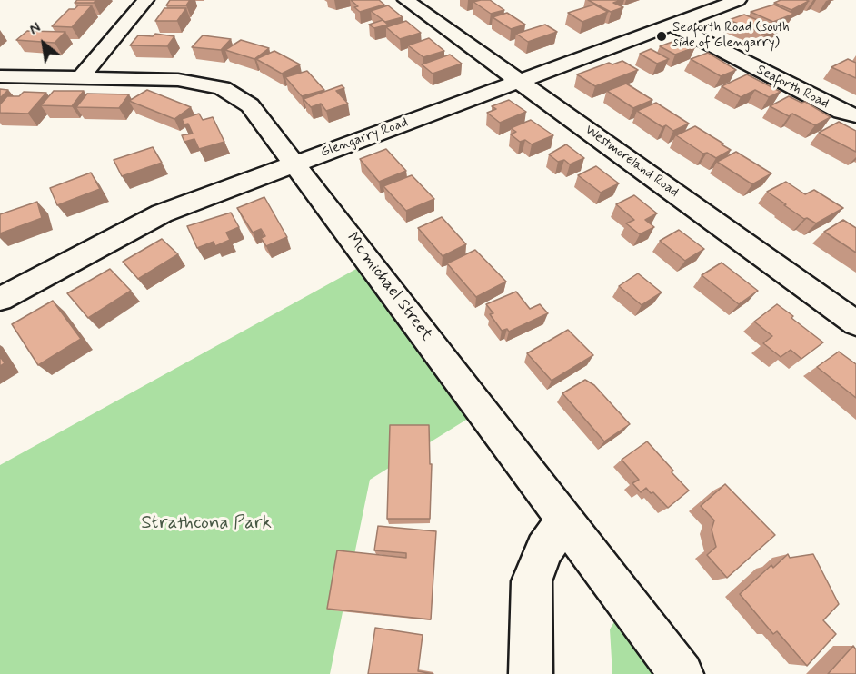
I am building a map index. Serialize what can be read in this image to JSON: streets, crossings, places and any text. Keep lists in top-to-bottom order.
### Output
{
  "streets": {
    "street": [
      "Seaforth Road",
      "Glengarry Road",
      "Westmoreland Road",
      "Mcmichael Street"
    ]
  },
  "crossings": [
    ["Seaforth Road", "Glengarry Road"],
    ["Glengarry Road", "Westmoreland Road"],
    ["Glengarry Road", "Mcmichael Street"]
  ],
  "parks": ["Strathcona Park"],
  "places": ["Seaforth Road (south side of Glengarry)"],
  "north": "top left"
}
